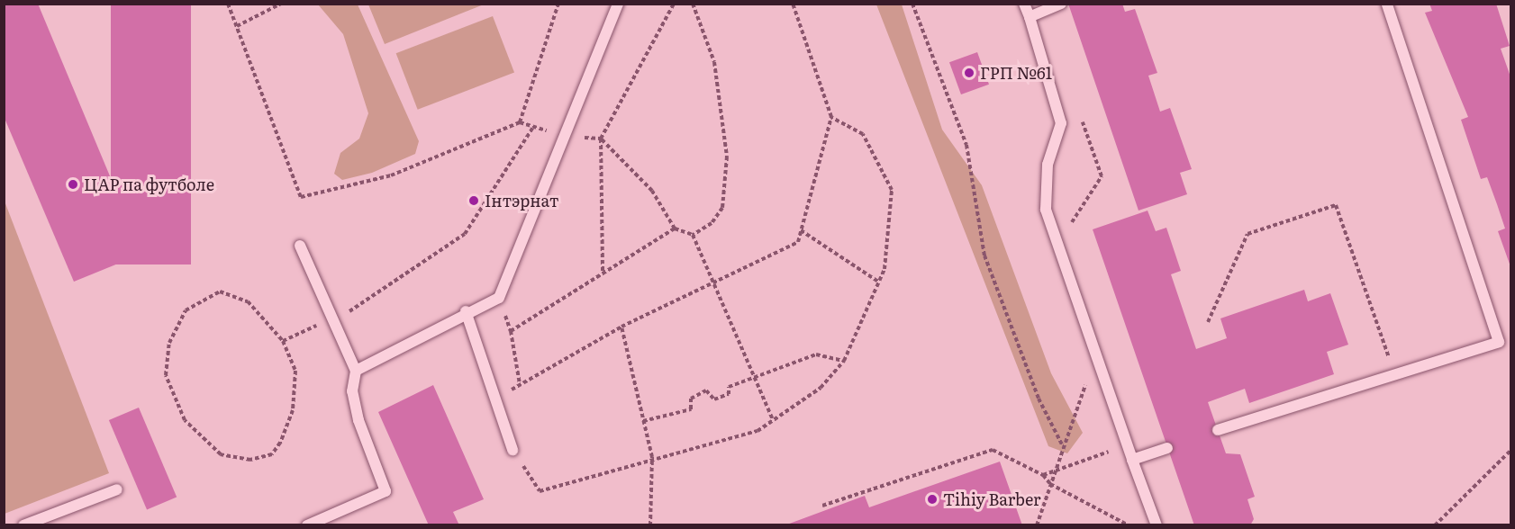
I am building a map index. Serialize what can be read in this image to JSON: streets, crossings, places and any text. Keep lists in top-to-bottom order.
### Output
{
  "places": [
    "ГРП №61",
    "ЦАР па футболе",
    "Інтэрнат",
    "Tihiy Barber"
  ]
}
